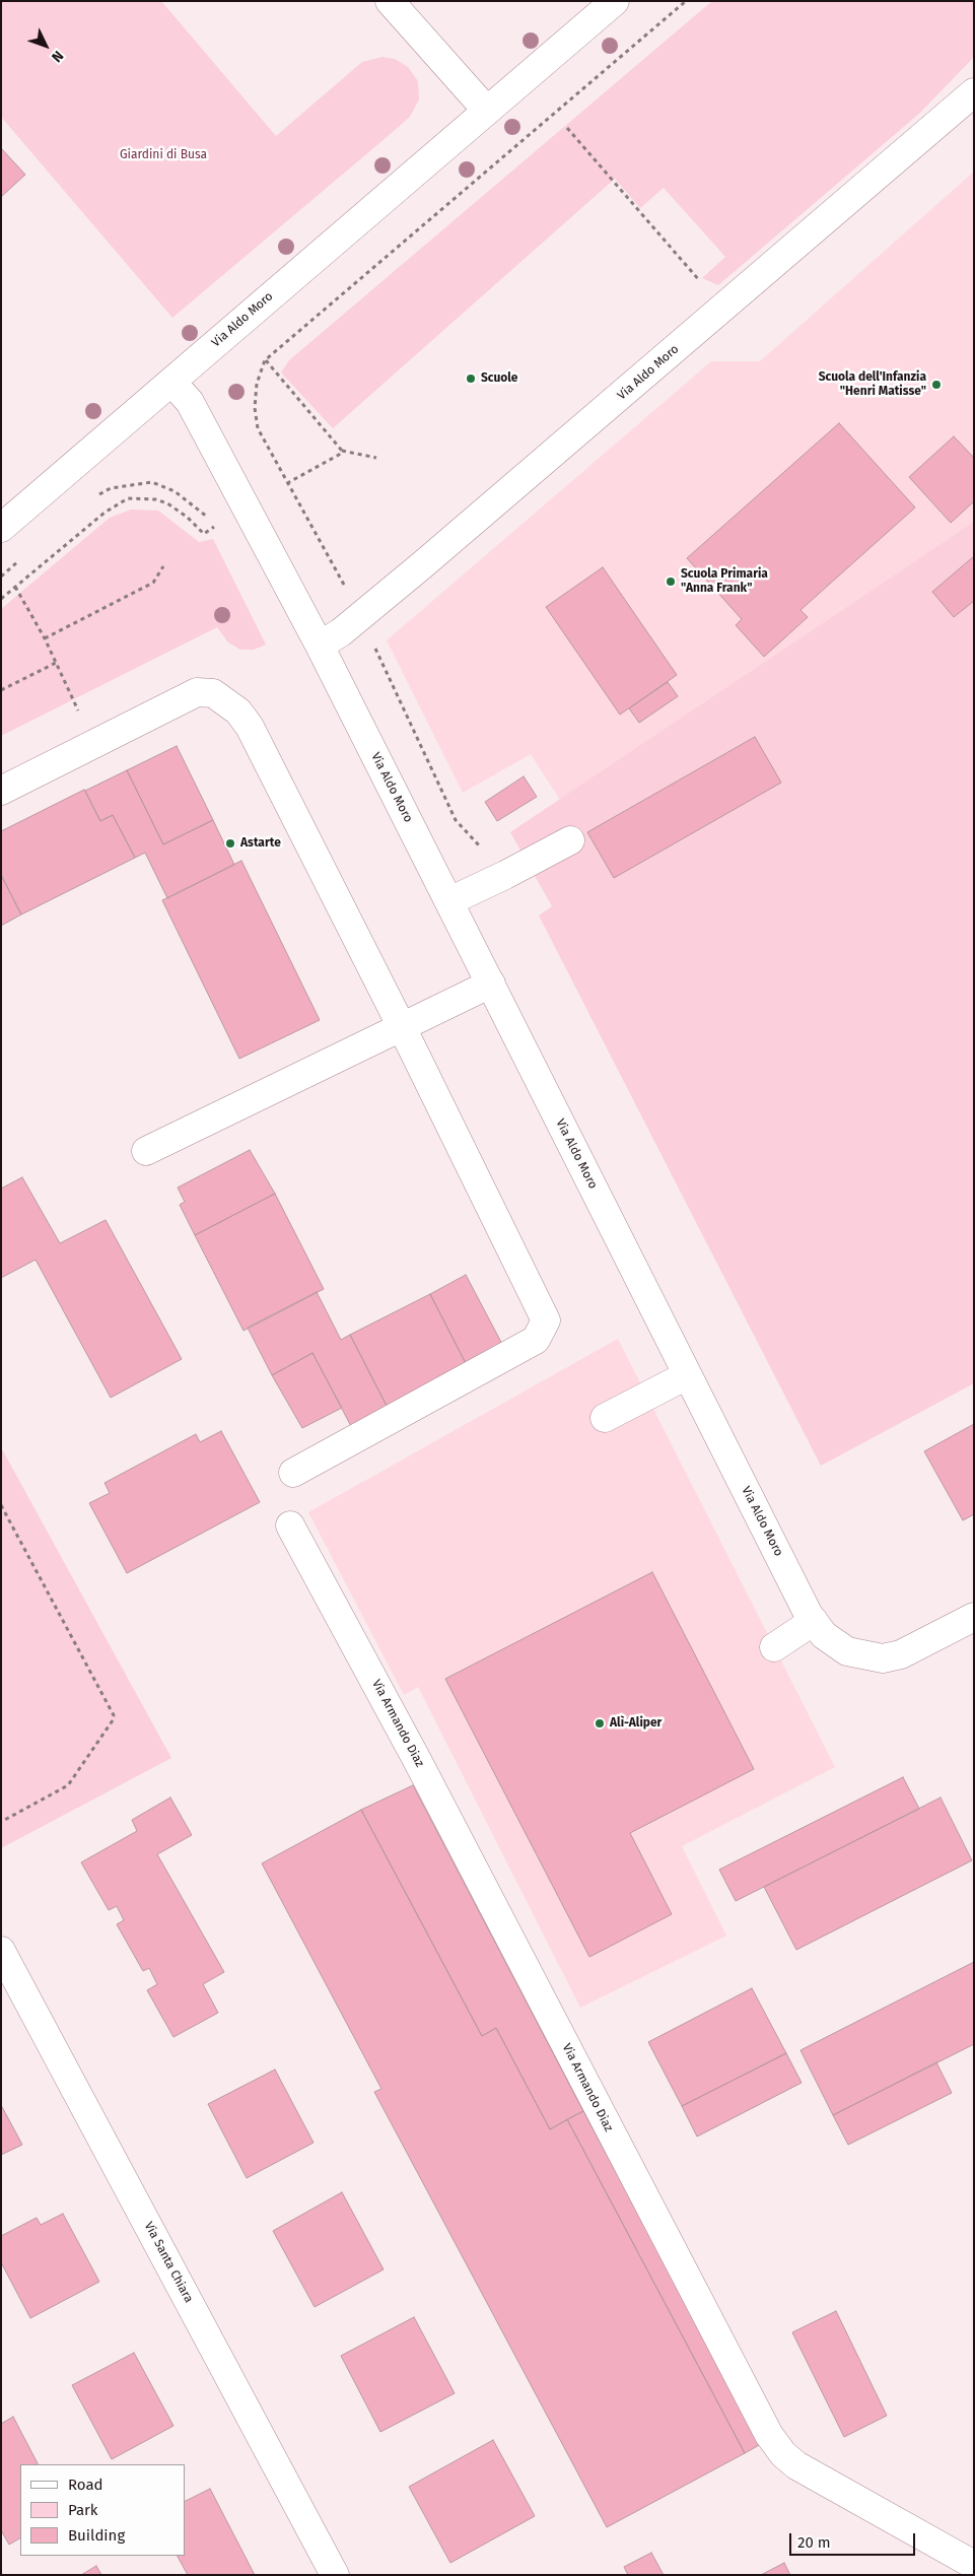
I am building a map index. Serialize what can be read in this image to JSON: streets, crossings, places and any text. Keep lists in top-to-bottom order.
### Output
{
  "streets": {
    "street": ["Via Aldo Moro", "Via Armando Diaz", "Via Santa Chiara"]
  },
  "parks": ["Giardini di Busa"],
  "places": [
    "Scuole",
    "Scuola dell'Infanzia \"Henri Matisse\"",
    "Scuola Primaria \"Anna Frank\"",
    "Astarte",
    "Alì-Aliper"
  ],
  "legend": ["Road", "Park", "Building"],
  "scale_bar": "20 m",
  "north": "bottom right"
}
